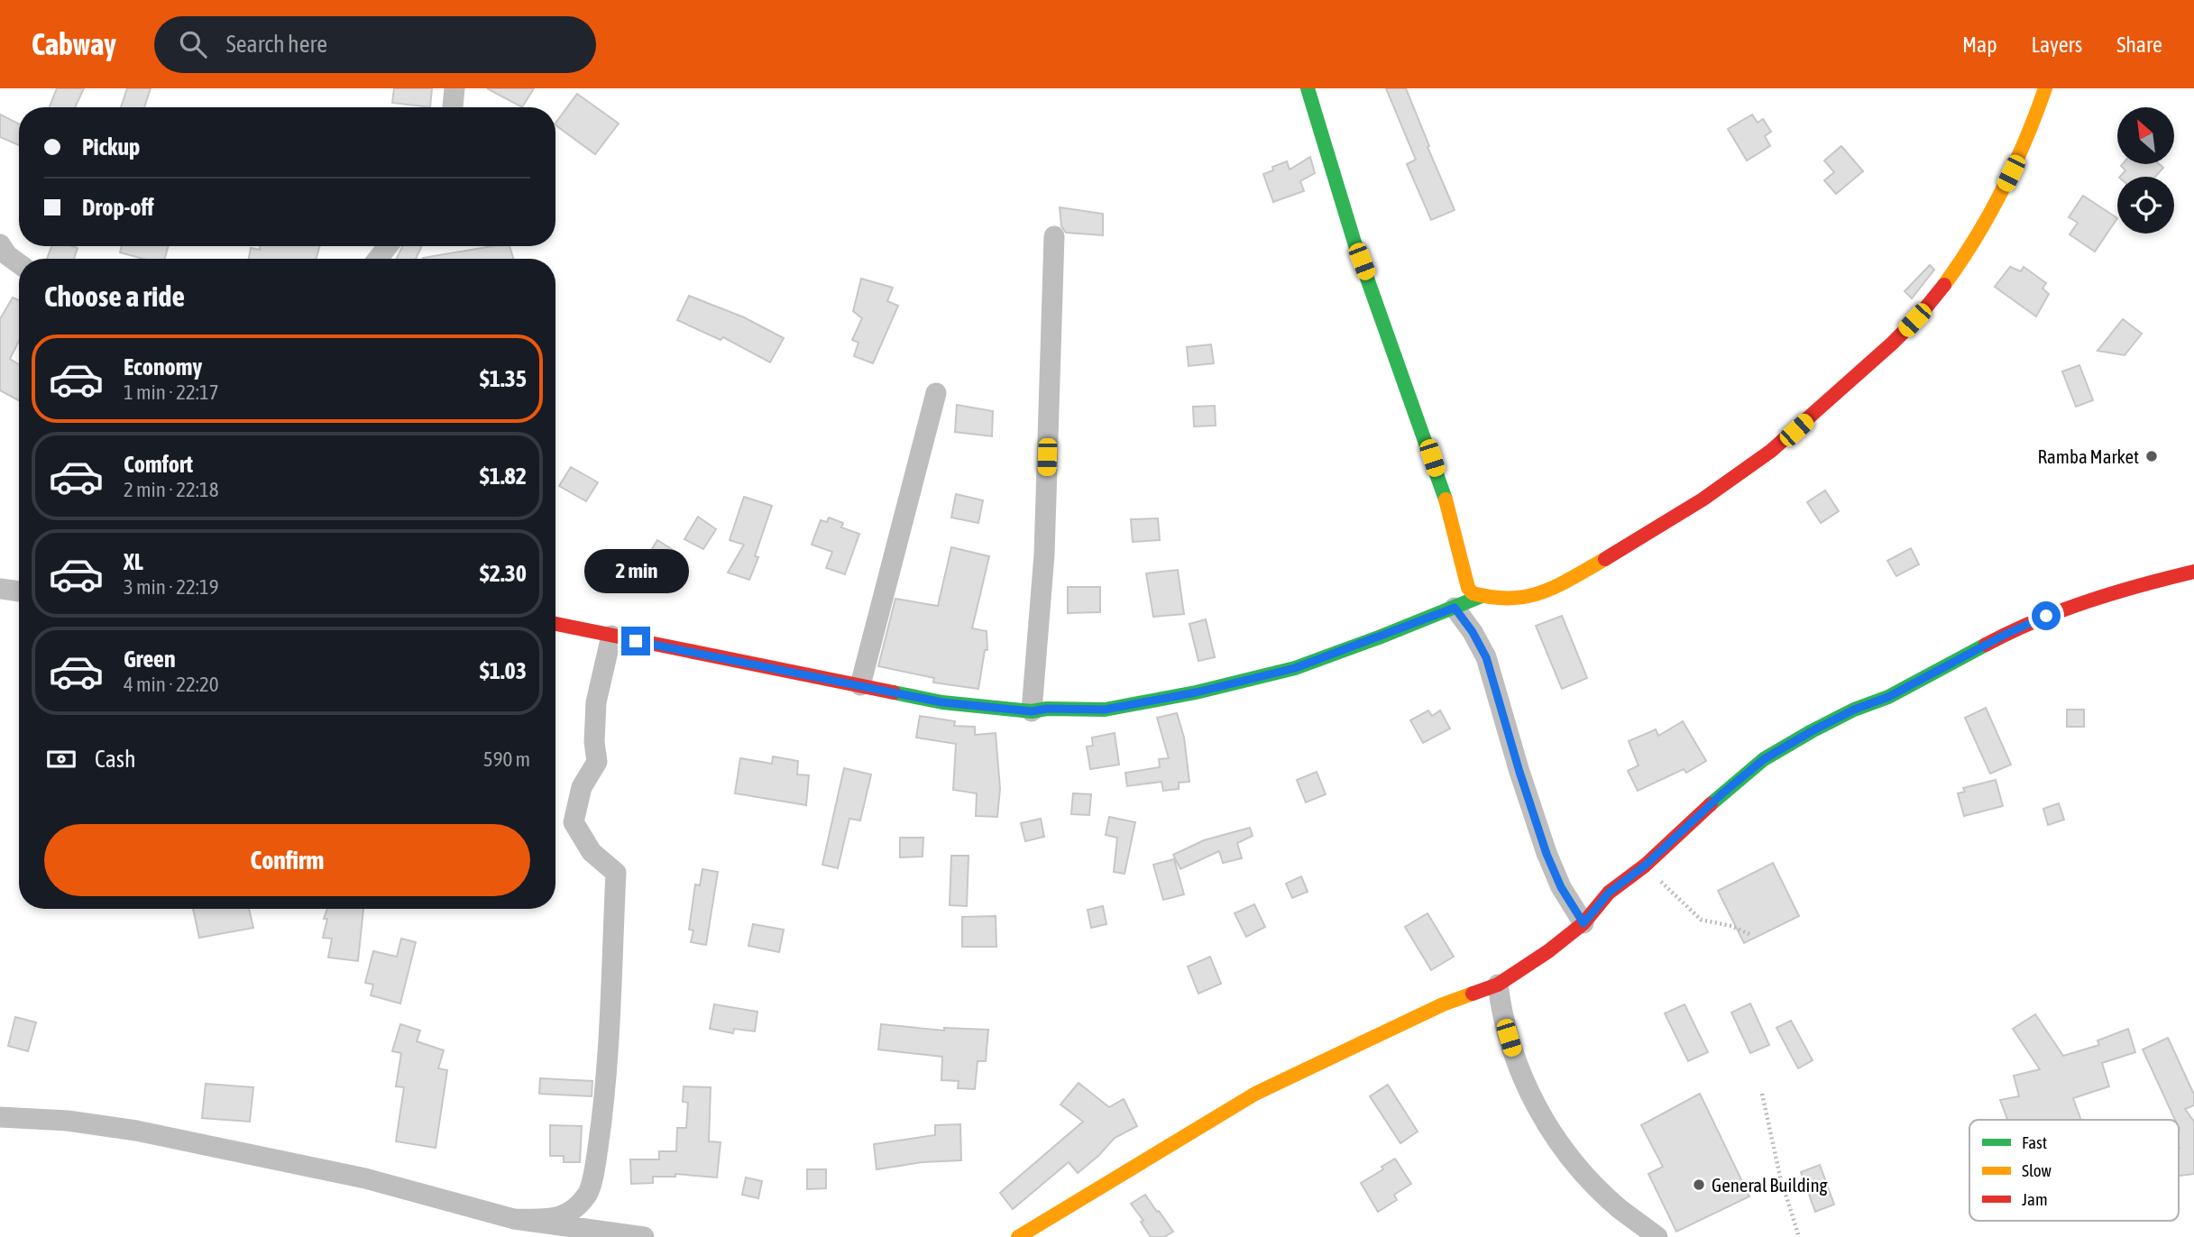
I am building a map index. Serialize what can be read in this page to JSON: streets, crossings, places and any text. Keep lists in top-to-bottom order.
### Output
{
  "places": ["Ramba Market", "General Building"],
  "legend": ["Fast", "Slow", "Jam"],
  "north": "top left",
  "page": {
    "header": "Cabway",
    "search": "Search here",
    "nav": ["Map", "Layers", "Share"],
    "banner": ["Pickup", "Drop-off"],
    "heading": "Choose a ride",
    "list": [
      {
        "name": "Economy",
        "note": "1 min · 22:17",
        "value": "$1.35"
      },
      {
        "name": "Comfort",
        "note": "2 min · 22:18",
        "value": "$1.82"
      },
      {
        "name": "XL",
        "note": "3 min · 22:19",
        "value": "$2.30"
      },
      {
        "name": "Green",
        "note": "4 min · 22:20",
        "value": "$1.03"
      }
    ],
    "bubble": "2 min",
    "pay": ["Cash", "590 m"],
    "buttons": "Confirm"
  }
}
